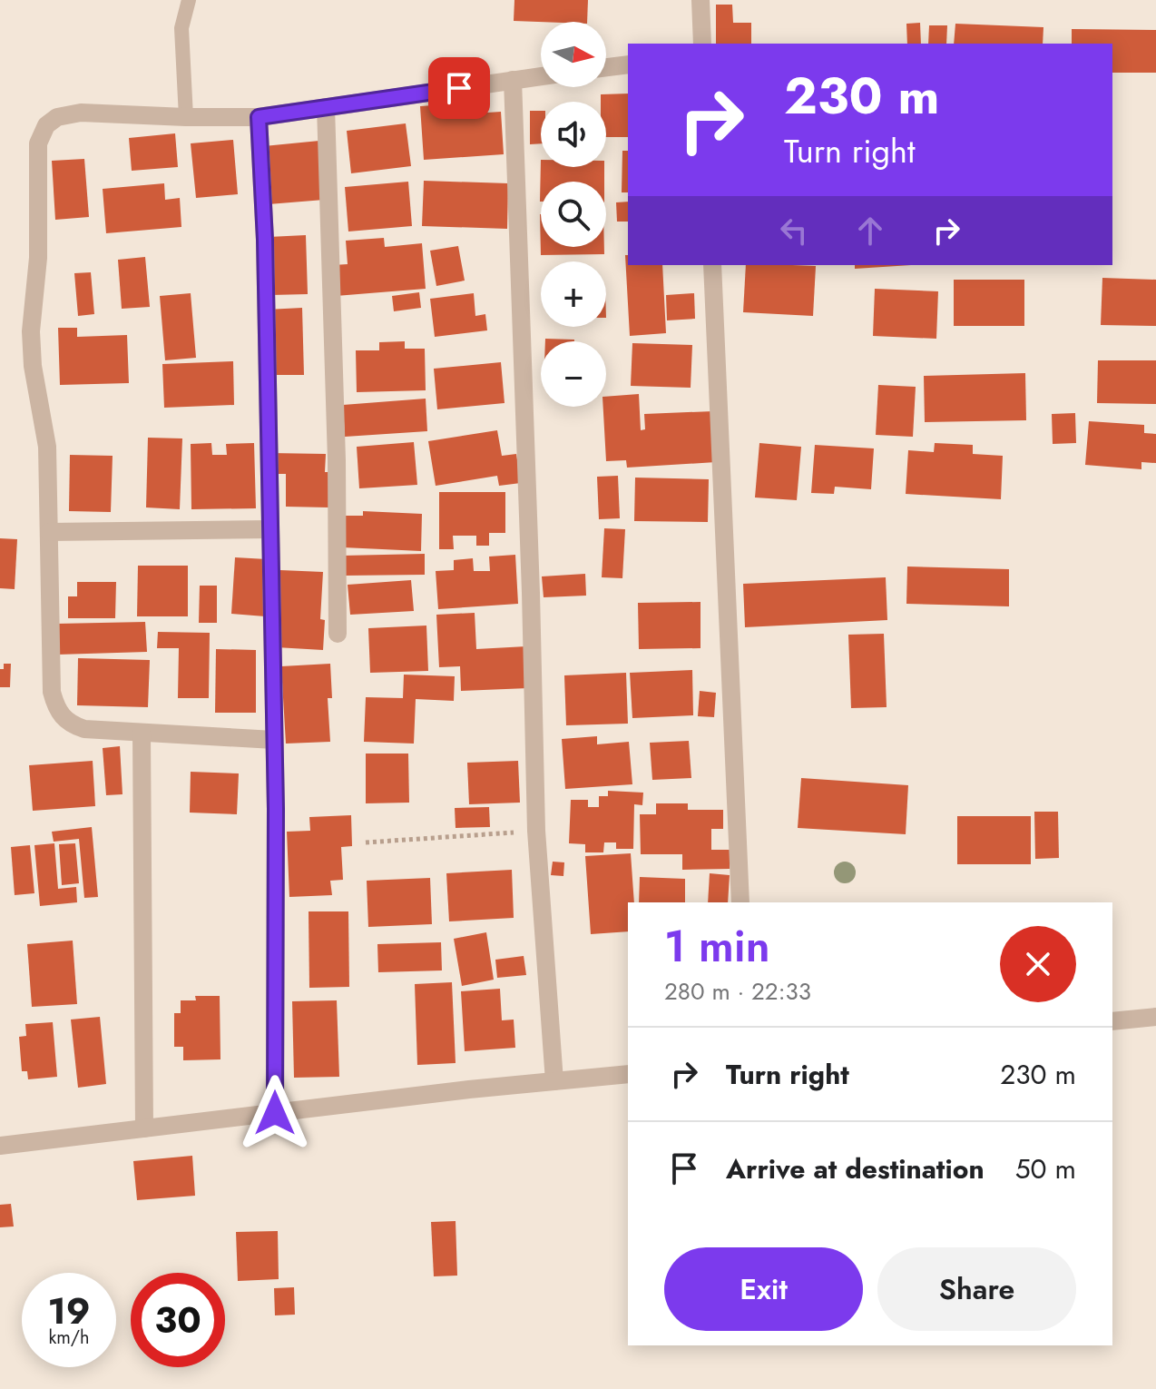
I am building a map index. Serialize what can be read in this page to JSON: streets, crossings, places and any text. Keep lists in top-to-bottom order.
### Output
{
  "north": "right",
  "page": {
    "map_buttons": ["+", "−"],
    "turn": ["230 m", "Turn right"],
    "heading": ["1 min", "280 m · 22:33"],
    "list": [
      {
        "name": "Turn right",
        "value": "230 m"
      },
      {
        "name": "Arrive at destination",
        "value": "50 m"
      }
    ],
    "buttons": ["Exit", "Share"],
    "speed": "19 km/h",
    "limit": "30"
  }
}
